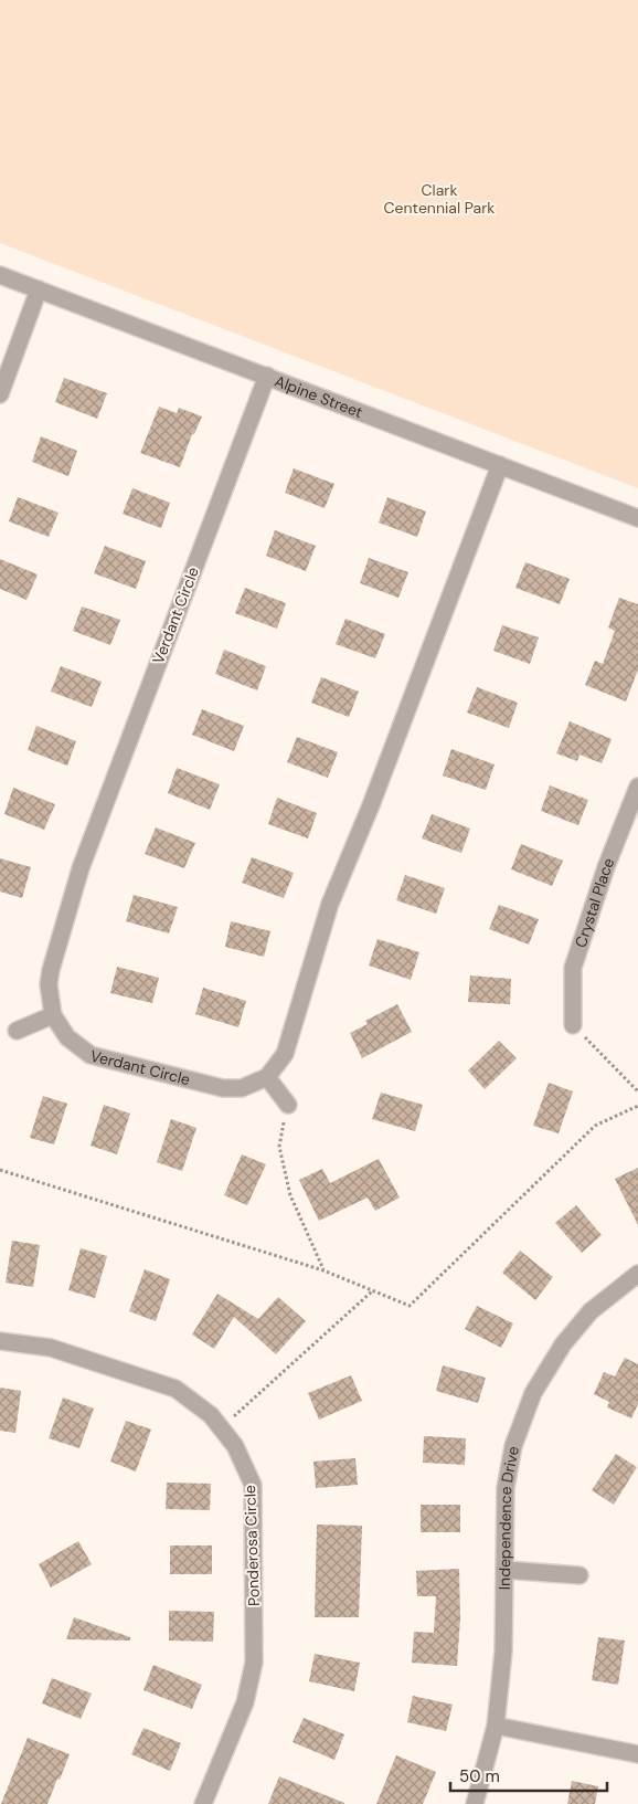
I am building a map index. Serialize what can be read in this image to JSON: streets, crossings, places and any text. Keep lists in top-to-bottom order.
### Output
{
  "streets": {
    "street": [
      "Alpine Street",
      "Verdant Circle",
      "Crystal Place",
      "Independence Drive",
      "Ponderosa Circle"
    ]
  },
  "crossings": [
    ["Alpine Street", "Verdant Circle"]
  ],
  "parks": ["Clark Centennial Park"],
  "scale_bar": "50 m"
}
